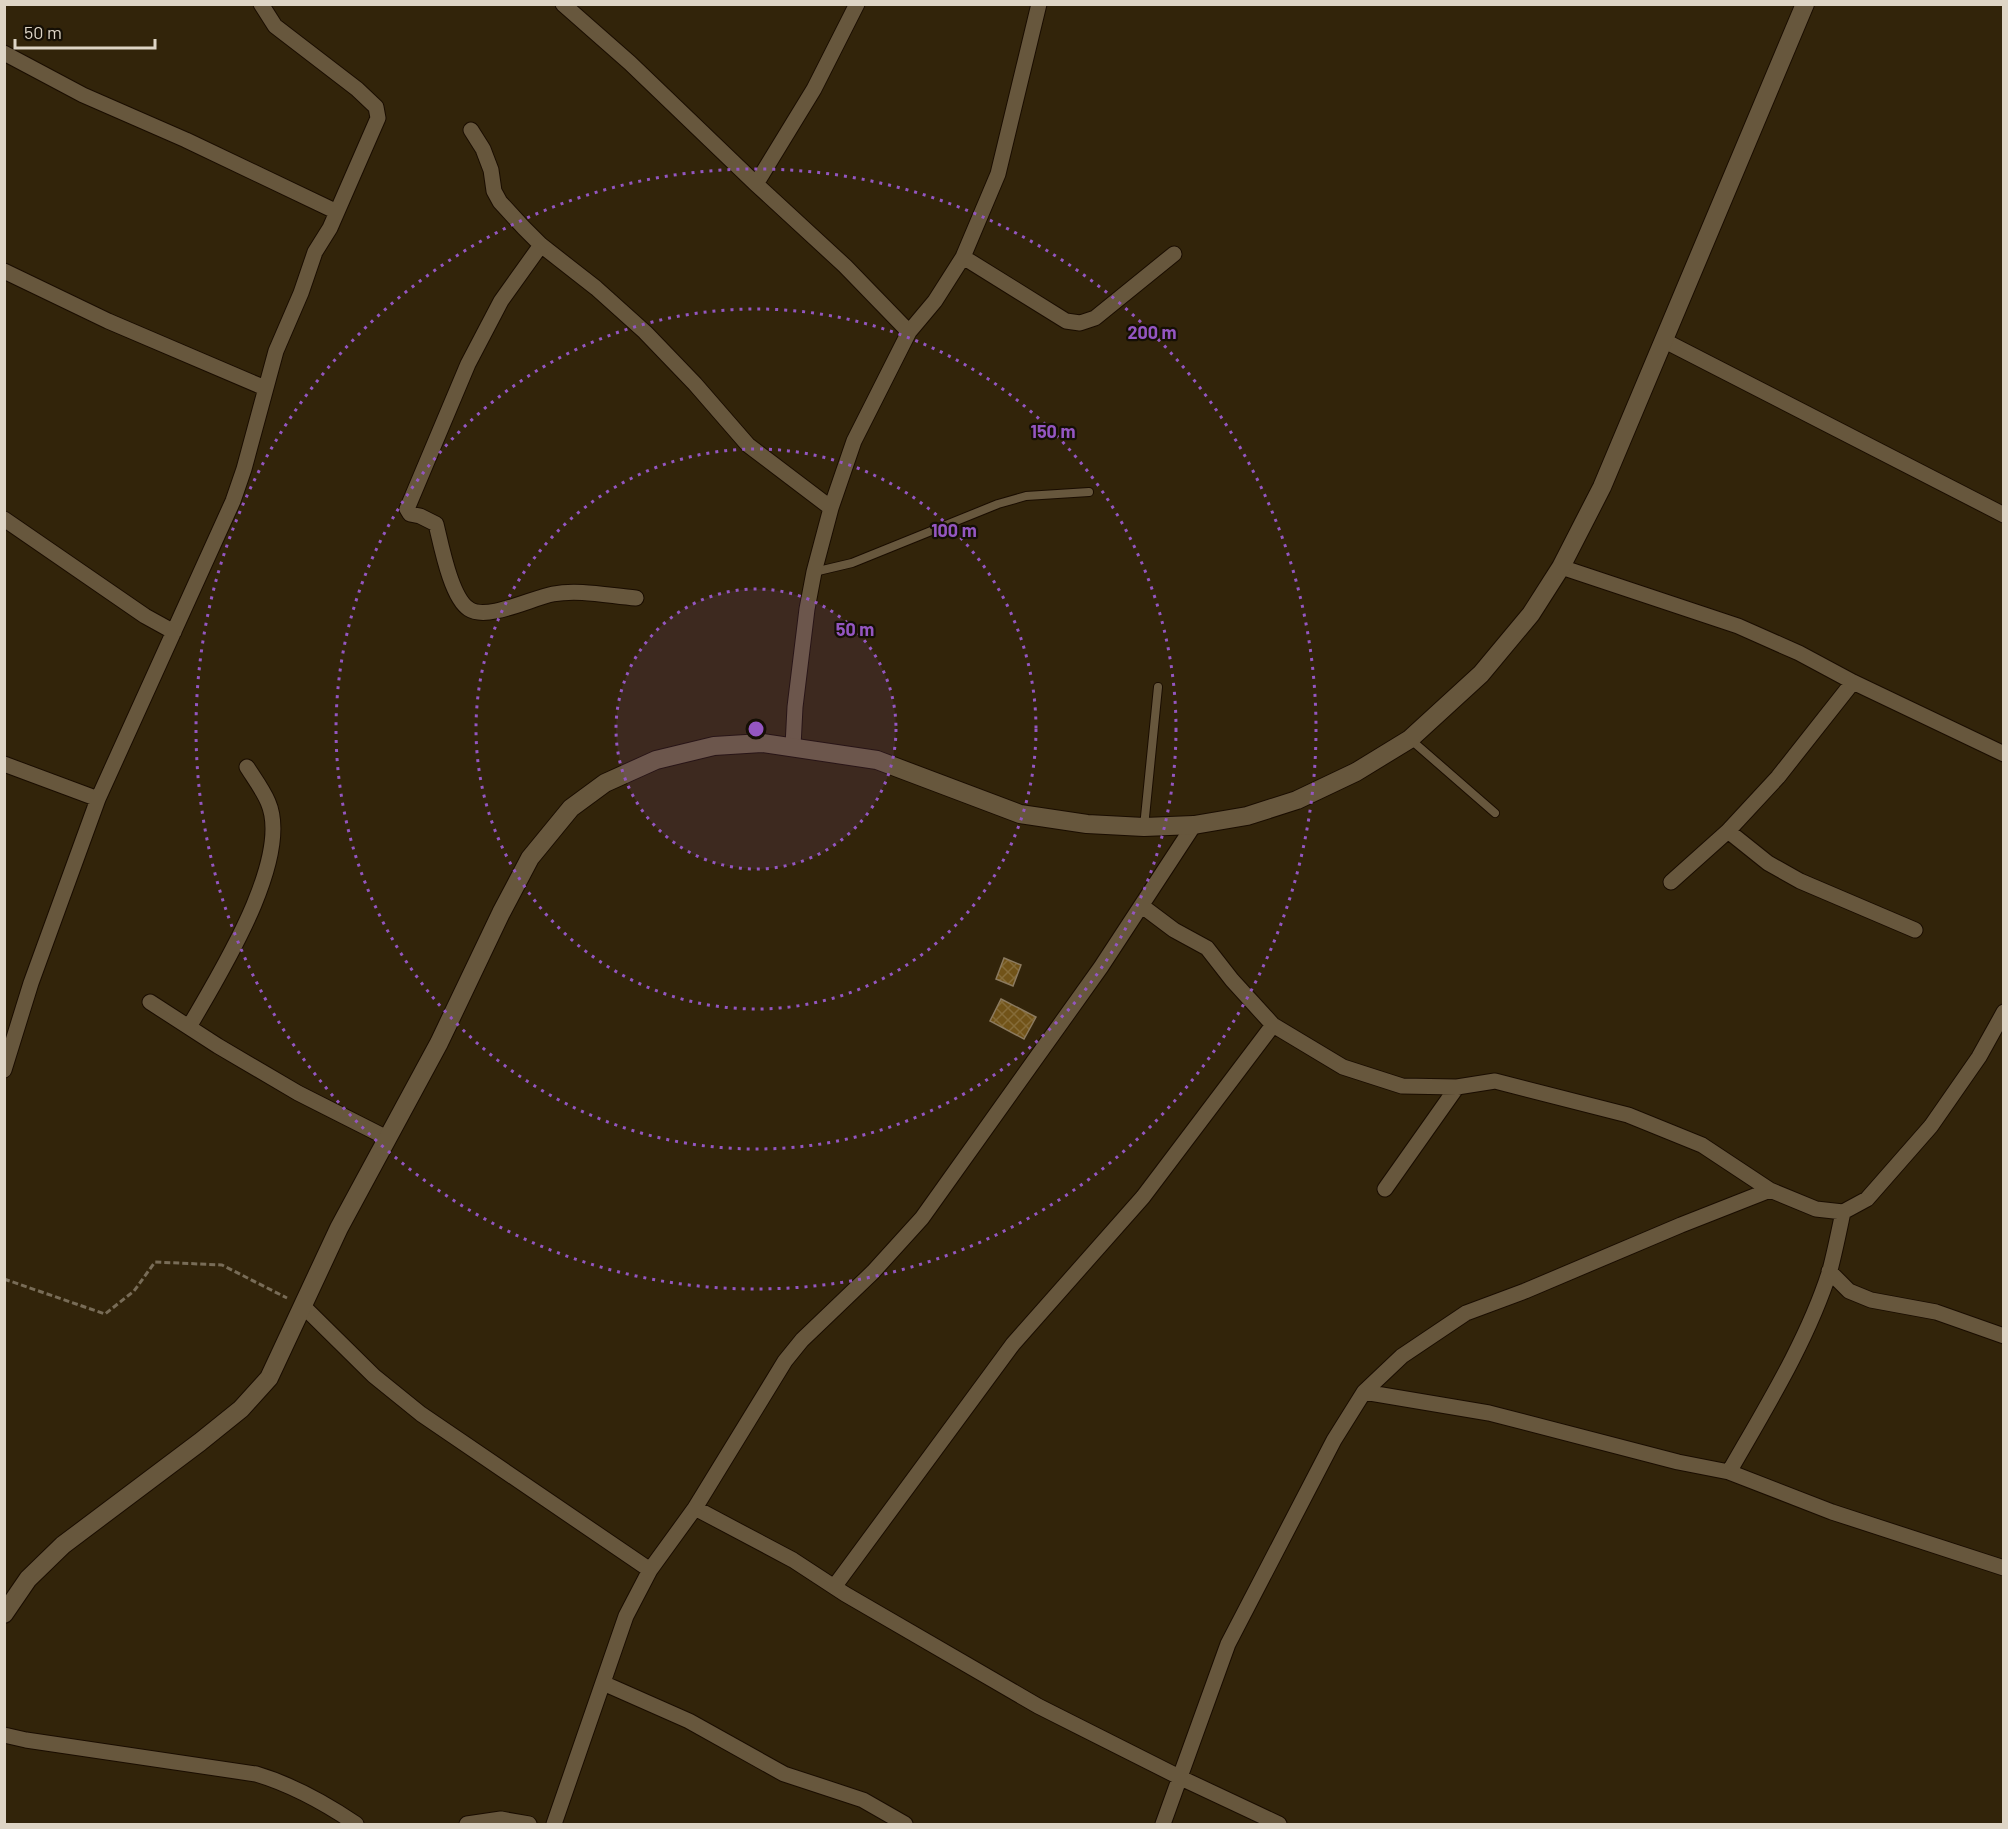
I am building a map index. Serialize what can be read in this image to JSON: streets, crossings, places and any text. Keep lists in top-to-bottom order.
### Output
{
  "scale_bar": "50 m",
  "rings": [
    "200 m",
    "150 m",
    "100 m",
    "50 m"
  ]
}
